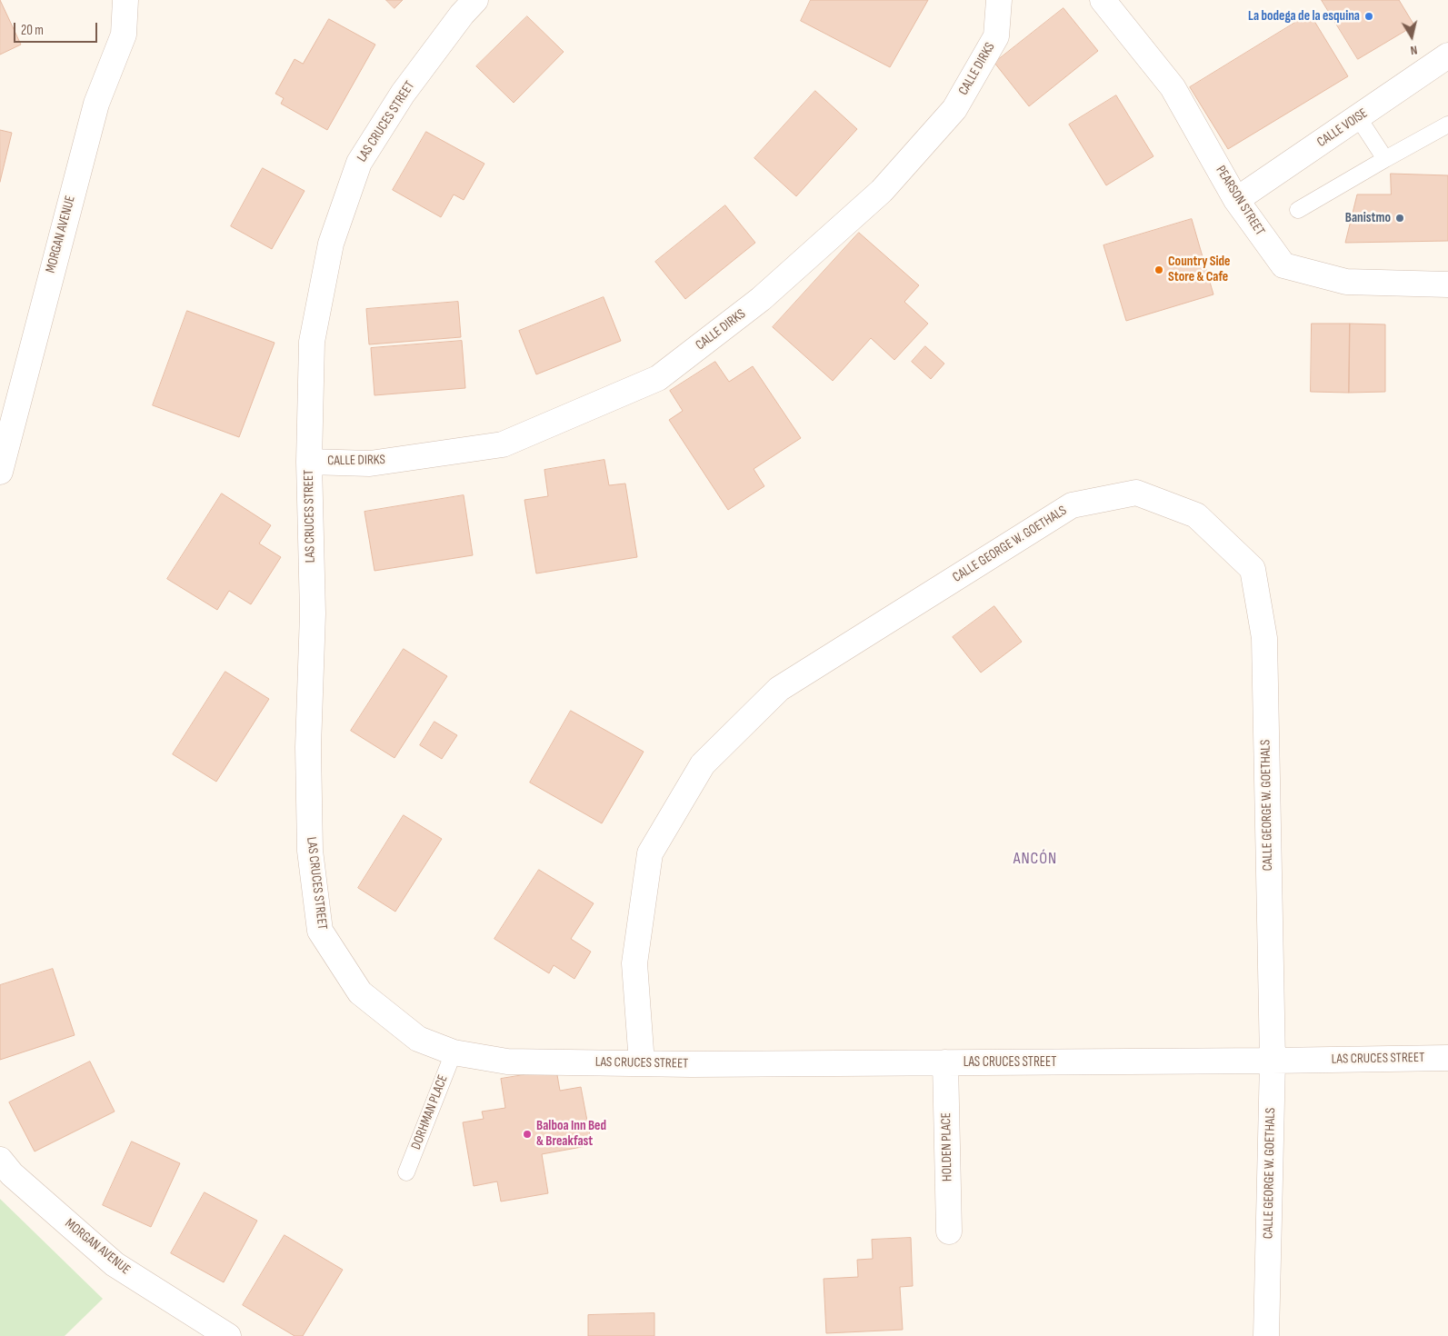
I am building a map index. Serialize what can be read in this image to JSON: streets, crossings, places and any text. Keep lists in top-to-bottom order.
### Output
{
  "streets": {
    "street": [
      "CALLE DIRKS",
      "LAS CRUCES STREET",
      "CALLE VOISE",
      "PEARSON STREET",
      "MORGAN AVENUE",
      "CALLE GEORGE W. GOETHALS",
      "HOLDEN PLACE"
    ],
    "lane": ["DORHMAN PLACE"]
  },
  "crossings": [
    ["CALLE DIRKS", "LAS CRUCES STREET"],
    ["LAS CRUCES STREET", "CALLE GEORGE W. GOETHALS"],
    ["LAS CRUCES STREET", "DORHMAN PLACE"],
    ["LAS CRUCES STREET", "HOLDEN PLACE"],
    ["CALLE VOISE", "PEARSON STREET"]
  ],
  "districts": ["ANCÓN"],
  "places": [
    "La bodega de la esquina",
    "Banistmo",
    "Country Side Store & Cafe",
    "Balboa Inn Bed & Breakfast"
  ],
  "scale_bar": "20 m",
  "north": "bottom"
}
